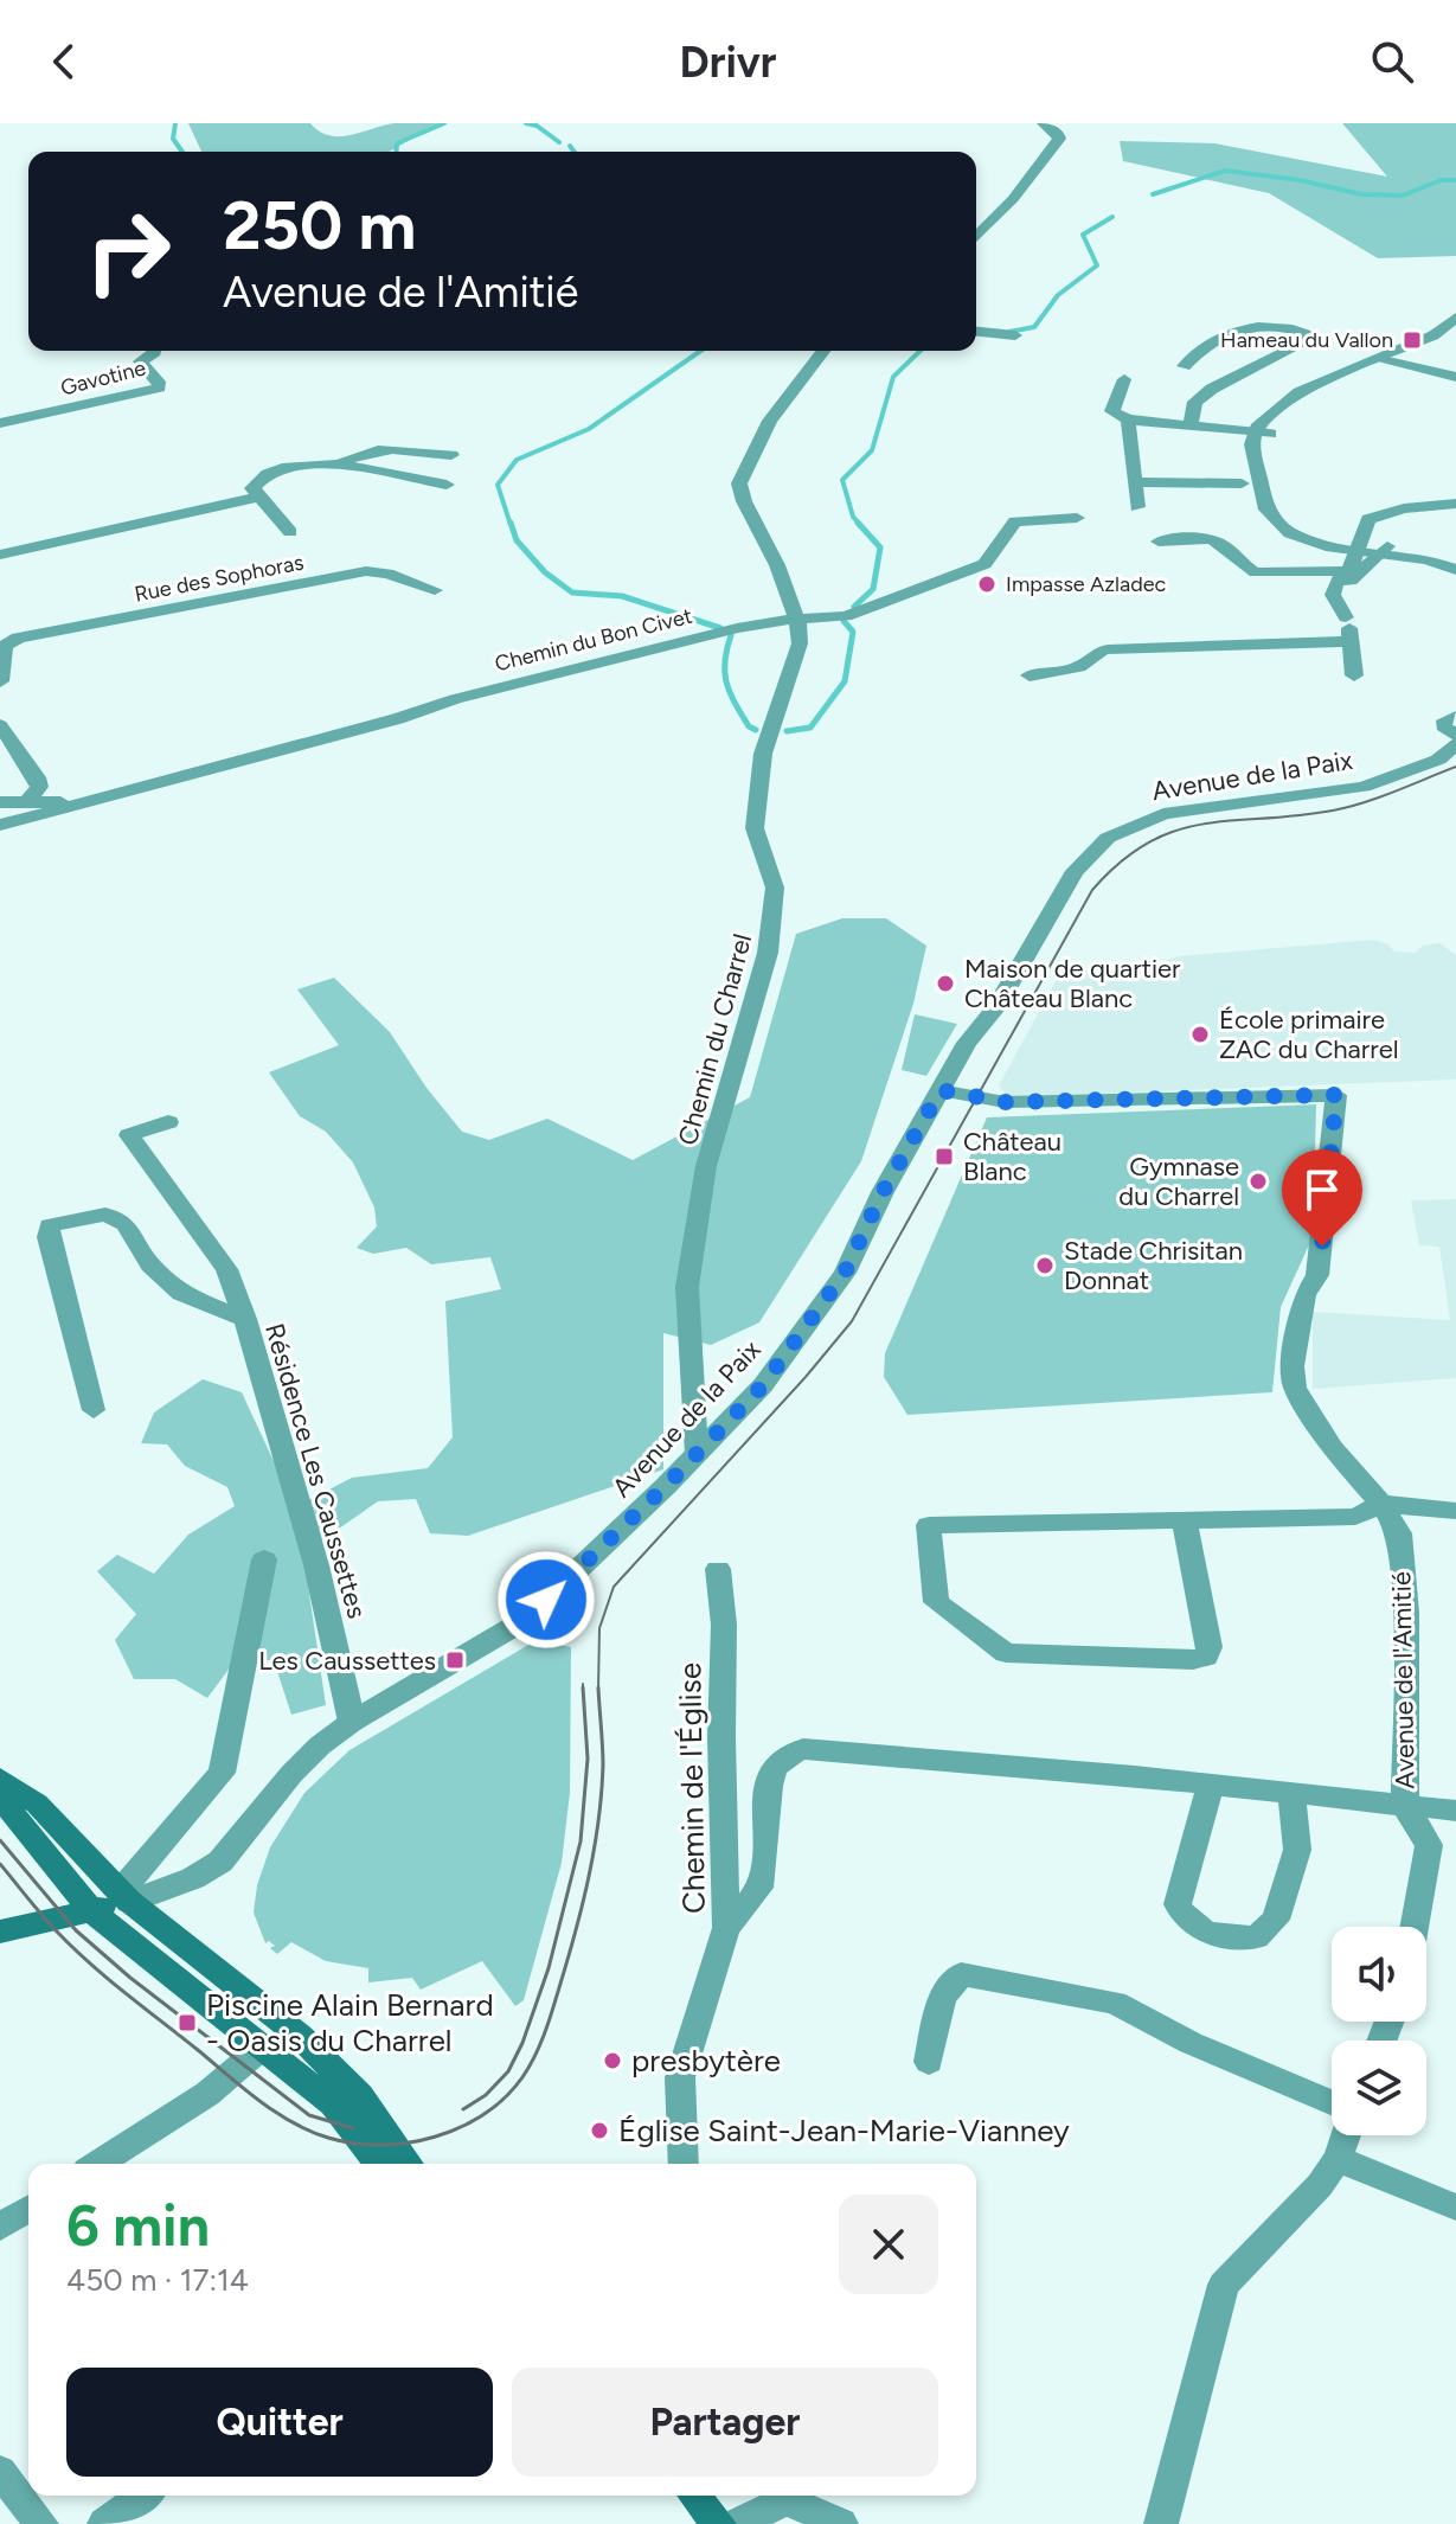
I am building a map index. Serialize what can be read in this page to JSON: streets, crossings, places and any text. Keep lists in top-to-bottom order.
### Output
{
  "streets": {
    "street": [
      "Gavotine",
      "Rue des Sophoras",
      "Chemin du Bon Civet",
      "Avenue de la Paix",
      "Chemin du Charrel",
      "Résidence Les Caussettes",
      "Avenue de l'Amitié",
      "Chemin de l'Église"
    ]
  },
  "crossings": [
    ["Chemin du Bon Civet", "Chemin du Charrel"],
    ["Avenue de la Paix", "Chemin du Charrel"],
    ["Avenue de la Paix", "Résidence Les Caussettes"],
    ["Avenue de la Paix", "Avenue de l'Amitié"]
  ],
  "places": {
    "transit": [
      "Hameau du Vallon",
      "Château Blanc",
      "Les Caussettes",
      "Piscine Alain Bernard - Oasis du Charrel"
    ],
    "other": [
      "Impasse Azladec",
      "Maison de quartier Château Blanc",
      "École primaire ZAC du Charrel",
      "Gymnase du Charrel",
      "Stade Chrisitan Donnat",
      "presbytère",
      "Église Saint-Jean-Marie-Vianney"
    ]
  },
  "page": {
    "header": "Drivr",
    "turn": ["250 m", "Avenue de l'Amitié"],
    "heading": ["6 min", "450 m · 17:14"],
    "buttons": ["Quitter", "Partager"]
  }
}
